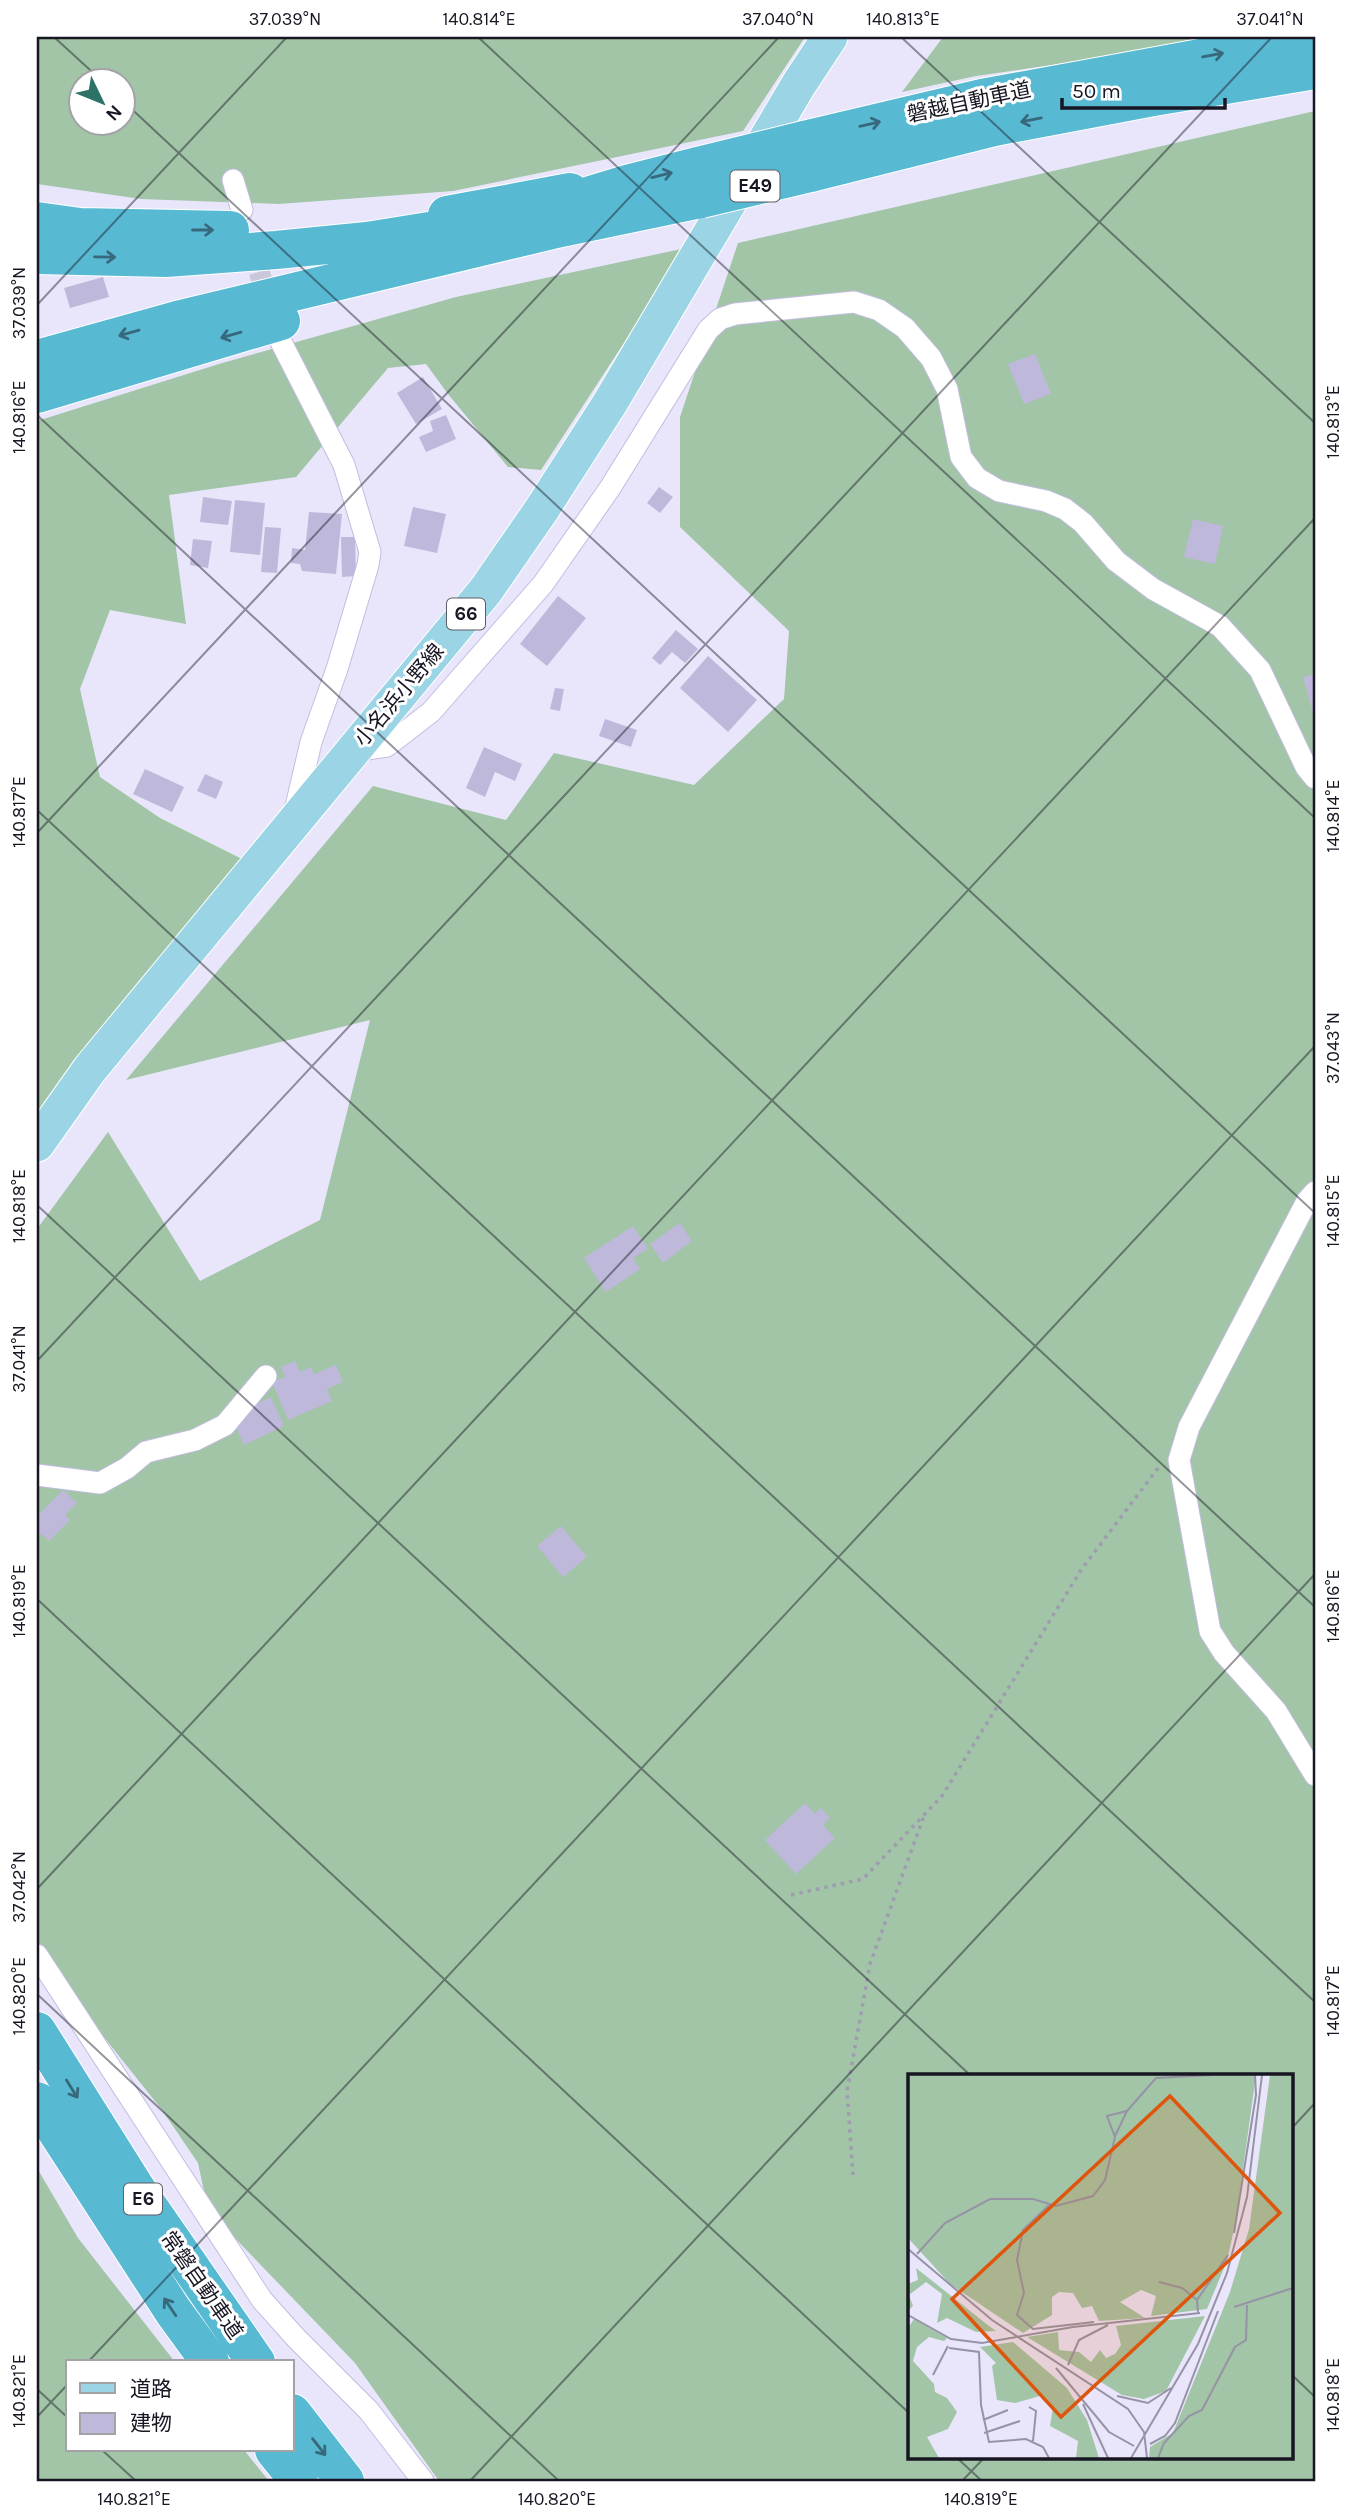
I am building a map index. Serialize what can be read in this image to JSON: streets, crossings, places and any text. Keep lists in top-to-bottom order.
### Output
{
  "streets": {
    "highway": [
      "磐越自動車道",
      "E49",
      "E6",
      "常磐自動車道"
    ],
    "main road": ["66", "小名浜小野線"]
  },
  "legend": ["道路", "建物"],
  "scale_bar": "50 m",
  "north": "bottom right",
  "coordinates": [
    "37.039°N",
    "140.814°E",
    "37.040°N",
    "140.813°E",
    "37.041°N",
    "140.816°E",
    "140.817°E",
    "37.043°N",
    "140.818°E",
    "140.815°E",
    "140.819°E",
    "37.042°N",
    "140.820°E",
    "140.821°E"
  ]
}
